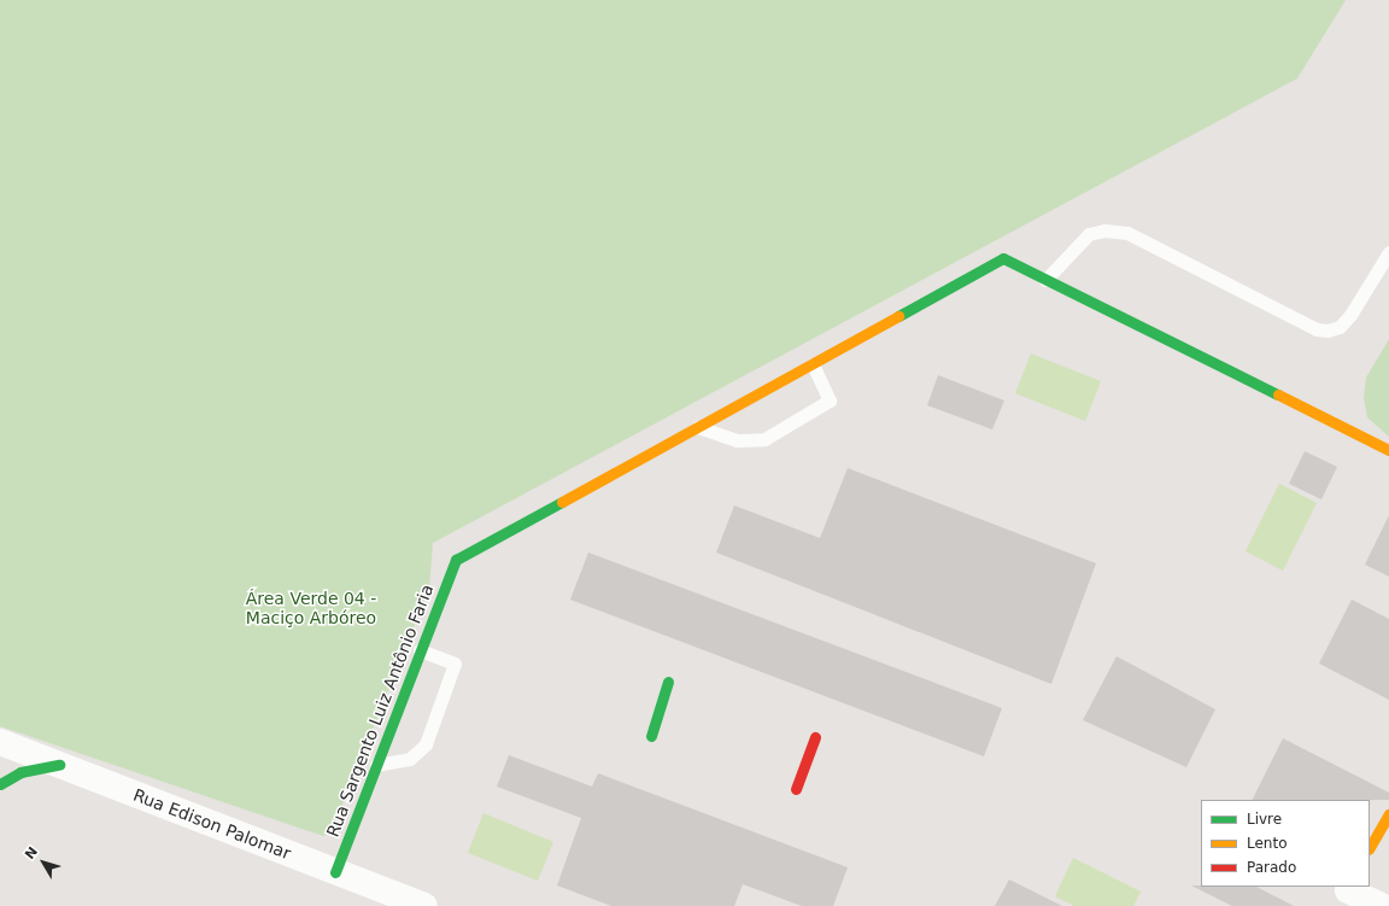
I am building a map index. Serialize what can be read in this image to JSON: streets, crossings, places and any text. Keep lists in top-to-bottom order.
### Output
{
  "streets": {
    "street": ["Rua Sargento Luiz Antônio Faria", "Rua Edison Palomar"]
  },
  "crossings": [
    ["Rua Sargento Luiz Antônio Faria", "Rua Edison Palomar"]
  ],
  "parks": ["Área Verde 04 - Maciço Arbóreo"],
  "legend": ["Livre", "Lento", "Parado"],
  "north": "top left"
}
